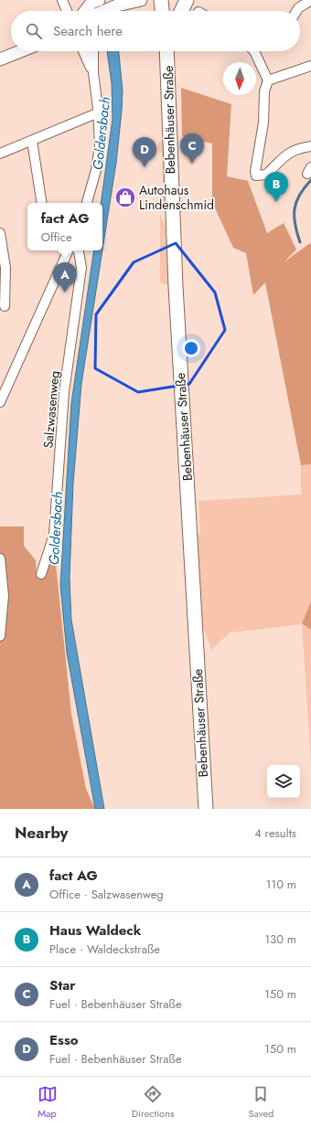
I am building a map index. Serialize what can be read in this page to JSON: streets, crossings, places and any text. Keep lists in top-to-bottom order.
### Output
{
  "streets": {
    "main road": ["Bebenhäuser Straße"],
    "street": ["Salzwasenweg"]
  },
  "water": ["Goldersbach"],
  "places": {
    "shop": ["Autohaus Lindenschmid"]
  },
  "north": "bottom",
  "page": {
    "search": "Search here",
    "pins": [
      "C",
      "D",
      "B",
      "A"
    ],
    "popup": ["fact AG", "Office"],
    "heading": ["Nearby", "4 results"],
    "list": [
      {
        "mark": "A",
        "name": "fact AG",
        "note": "Office · Salzwasenweg",
        "value": "110 m"
      },
      {
        "mark": "B",
        "name": "Haus Waldeck",
        "note": "Place · Waldeckstraße",
        "value": "130 m"
      },
      {
        "mark": "C",
        "name": "Star",
        "note": "Fuel · Bebenhäuser Straße",
        "value": "150 m"
      },
      {
        "mark": "D",
        "name": "Esso",
        "note": "Fuel · Bebenhäuser Straße",
        "value": "150 m"
      }
    ],
    "nav": ["Map", "Directions", "Saved"]
  }
}
